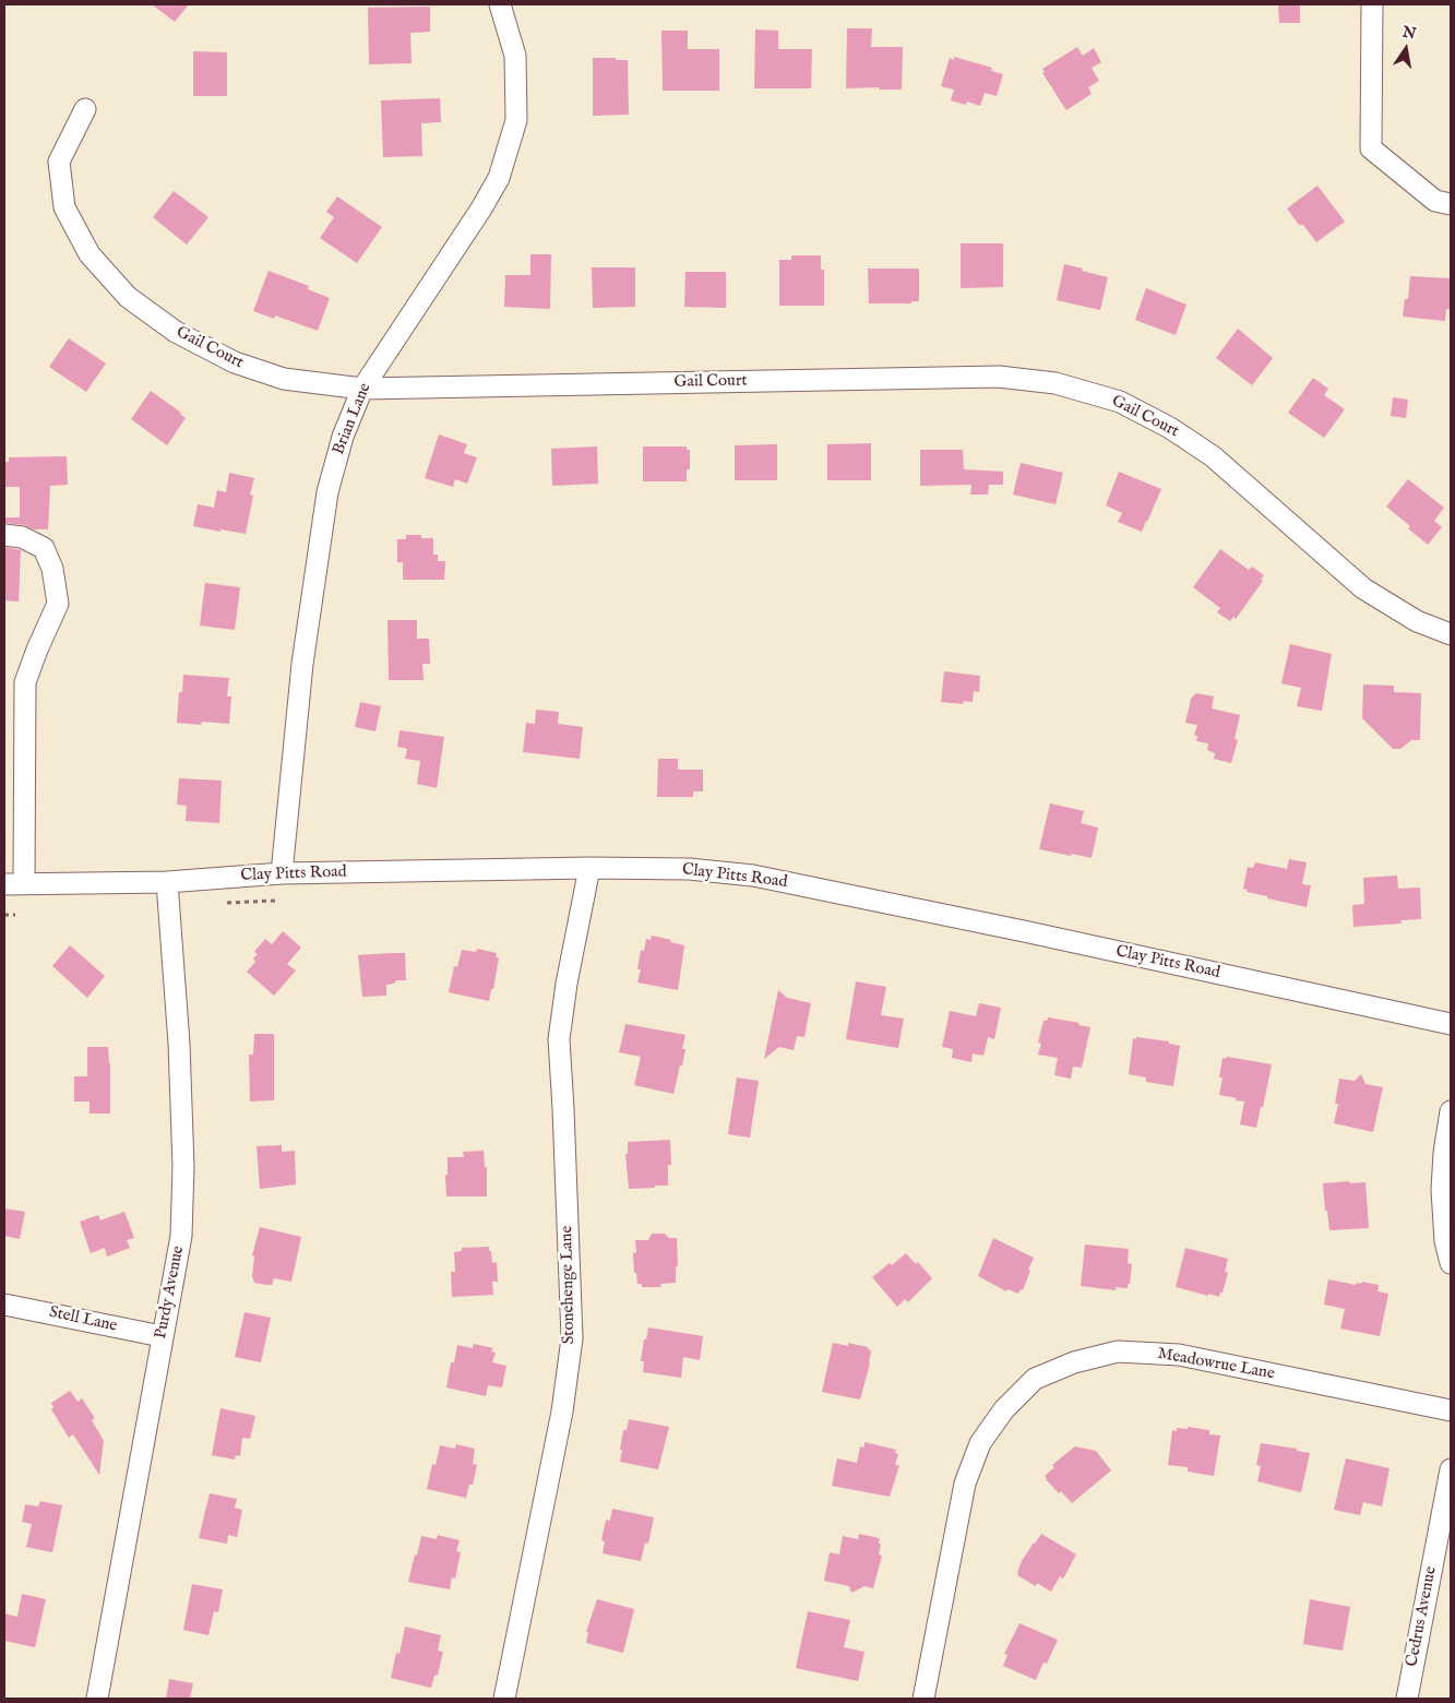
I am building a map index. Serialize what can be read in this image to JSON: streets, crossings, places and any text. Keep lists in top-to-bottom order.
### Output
{
  "streets": {
    "street": [
      "Gail Court",
      "Brian Lane",
      "Clay Pitts Road",
      "Stonehenge Lane",
      "Purdy Avenue",
      "Stell Lane",
      "Meadowrue Lane",
      "Cedrus Avenue"
    ]
  },
  "crossings": [
    ["Gail Court", "Brian Lane"],
    ["Brian Lane", "Clay Pitts Road"],
    ["Clay Pitts Road", "Stonehenge Lane"],
    ["Clay Pitts Road", "Purdy Avenue"],
    ["Purdy Avenue", "Stell Lane"]
  ],
  "north": "top"
}
